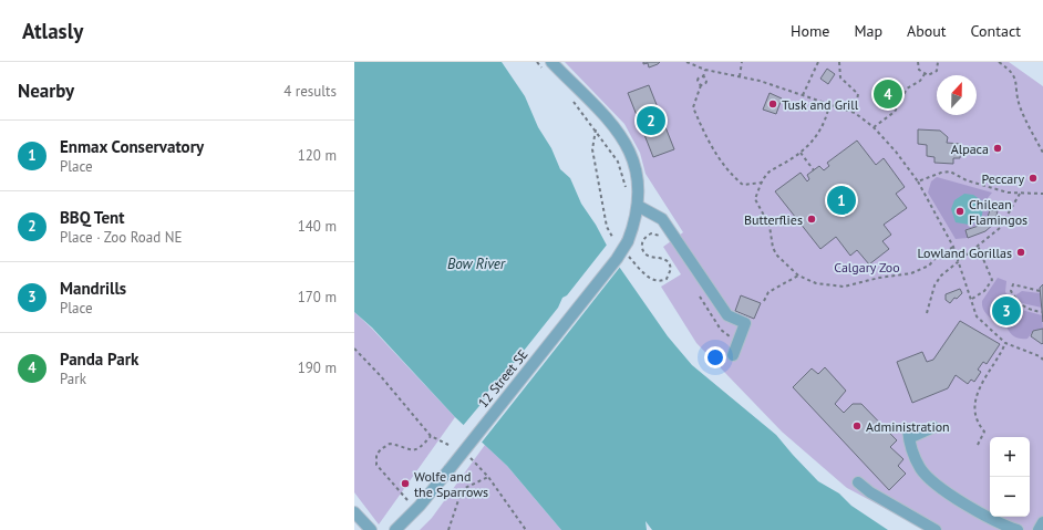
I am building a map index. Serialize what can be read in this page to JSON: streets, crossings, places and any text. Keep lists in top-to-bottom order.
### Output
{
  "streets": {
    "street": ["12 Street SE"]
  },
  "water": ["Bow River"],
  "parks": ["Calgary Zoo"],
  "places": [
    "Tusk and Grill",
    "Alpaca",
    "Peccary",
    "Chilean Flamingos",
    "Butterflies",
    "Lowland Gorillas",
    "Administration",
    "Wolfe and the Sparrows"
  ],
  "north": "top",
  "page": {
    "header": "Atlasly",
    "nav": [
      "Home",
      "Map",
      "About",
      "Contact"
    ],
    "heading": ["Nearby", "4 results"],
    "pins": [
      "4",
      "2",
      "1",
      "3"
    ],
    "list": [
      {
        "mark": "1",
        "name": "Enmax Conservatory",
        "note": "Place",
        "value": "120 m"
      },
      {
        "mark": "2",
        "name": "BBQ Tent",
        "note": "Place · Zoo Road NE",
        "value": "140 m"
      },
      {
        "mark": "3",
        "name": "Mandrills",
        "note": "Place",
        "value": "170 m"
      },
      {
        "mark": "4",
        "name": "Panda Park",
        "note": "Park",
        "value": "190 m"
      }
    ],
    "map_buttons": ["+", "−"]
  }
}
